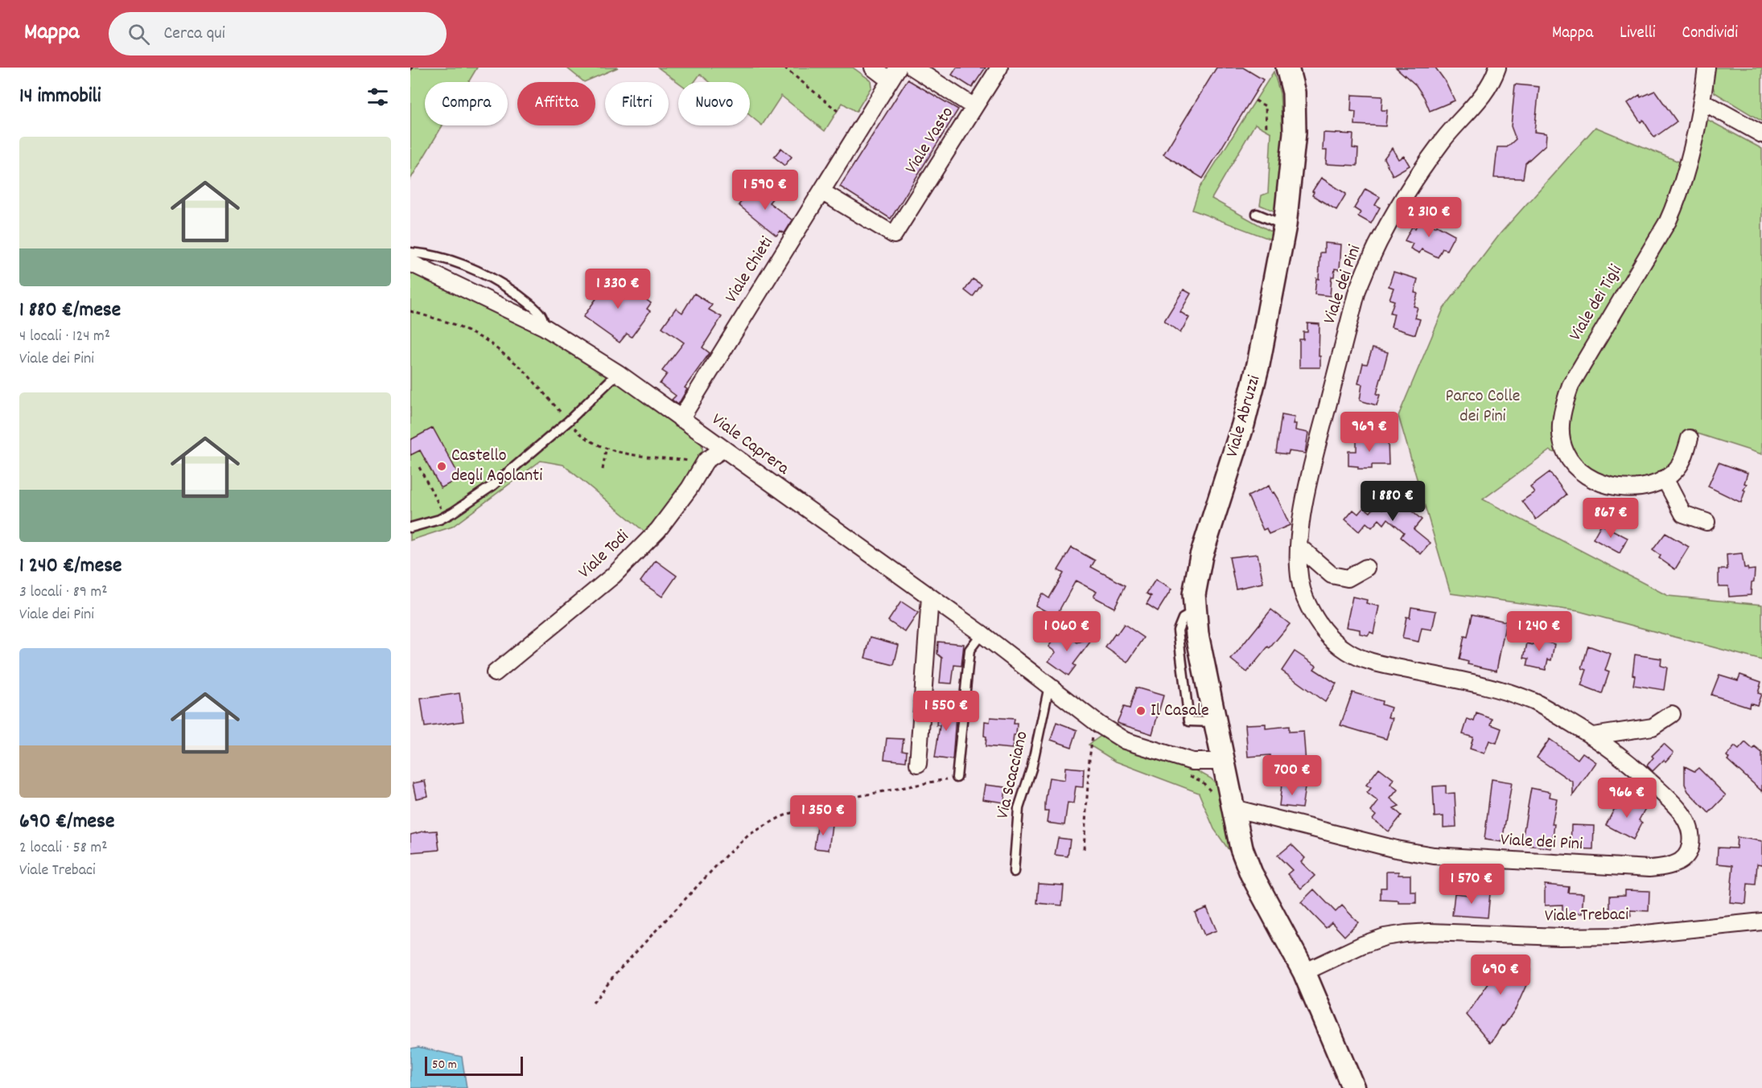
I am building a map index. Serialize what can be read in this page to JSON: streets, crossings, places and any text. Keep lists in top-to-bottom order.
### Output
{
  "streets": {
    "street": [
      "Viale Vasto",
      "Viale Chieti",
      "Viale dei Pini",
      "Viale dei Tigli",
      "Viale Abruzzi",
      "Viale Caprera",
      "Viale Todi",
      "Viale Trebaci"
    ],
    "lane": ["Via Scacciano"]
  },
  "crossings": [
    ["Viale Vasto", "Viale Chieti"],
    ["Viale Chieti", "Viale Caprera"],
    ["Viale dei Pini", "Viale Abruzzi"],
    ["Viale Abruzzi", "Viale Caprera"],
    ["Viale Abruzzi", "Viale Trebaci"],
    ["Viale Caprera", "Viale Todi"],
    ["Viale Caprera", "Via Scacciano"]
  ],
  "parks": ["Parco Colle dei Pini"],
  "places": ["Castello degli Agolanti", "Il Casale"],
  "scale_bar": "50 m",
  "page": {
    "header": "Mappa",
    "search": "Cerca qui",
    "nav": ["Mappa", "Livelli", "Condividi"],
    "heading": "14 immobili",
    "chip": [
      "Compra",
      "Affitta",
      "Filtri",
      "Nuovo"
    ],
    "list": [
      {
        "name": "1 880 €/mese",
        "note": "4 locali · 124 m² · Viale dei Pini"
      },
      {
        "name": "1 240 €/mese",
        "note": "3 locali · 89 m² · Viale dei Pini"
      },
      {
        "name": "690 €/mese",
        "note": "2 locali · 58 m² · Viale Trebaci"
      }
    ],
    "price": [
      "1 590 €",
      "2 310 €",
      "1 330 €",
      "969 €",
      "1 880 €",
      "867 €",
      "1 060 €",
      "1 240 €",
      "1 550 €",
      "700 €",
      "966 €",
      "1 350 €",
      "1 570 €",
      "690 €"
    ],
    "scale": "50 m"
  }
}
